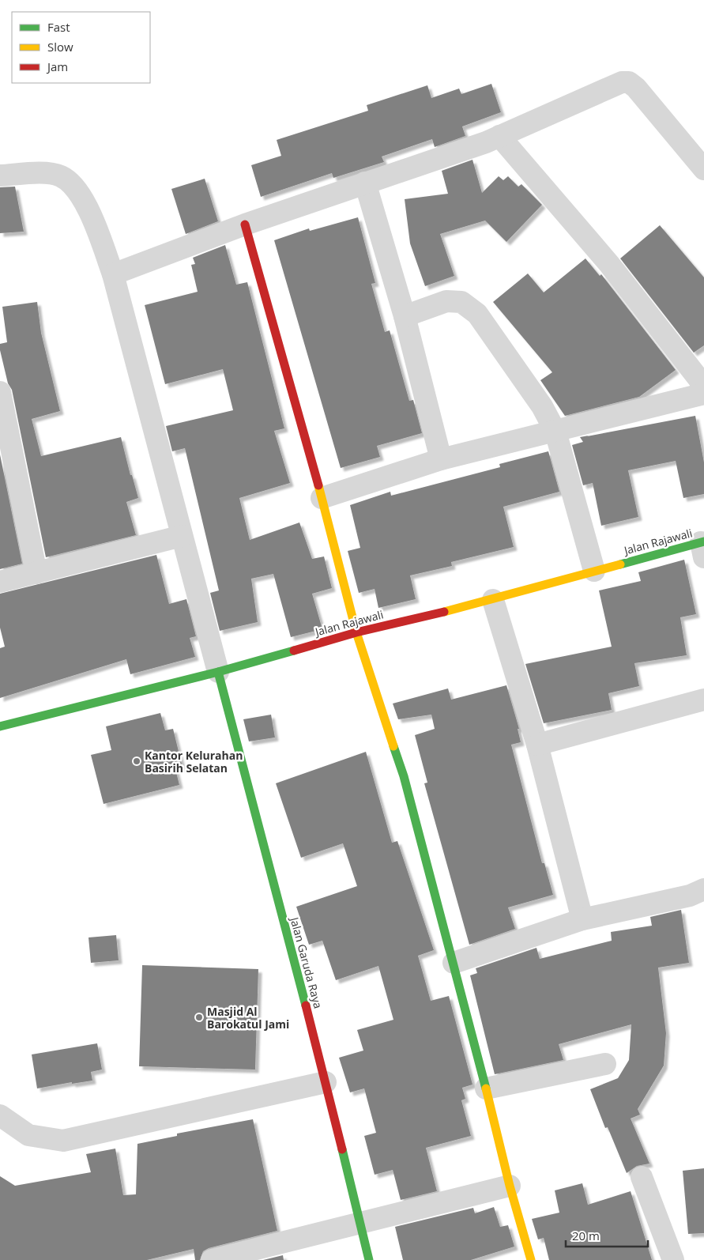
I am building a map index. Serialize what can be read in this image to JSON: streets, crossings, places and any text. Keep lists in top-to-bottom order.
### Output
{
  "streets": {
    "street": ["Jalan Rajawali", "Jalan Garuda Raya"]
  },
  "crossings": [
    ["Jalan Rajawali", "Jalan Garuda Raya"]
  ],
  "places": ["Kantor Kelurahan Basirih Selatan", "Masjid Al Barokatul Jami"],
  "legend": ["Fast", "Slow", "Jam"],
  "scale_bar": "20 m"
}
